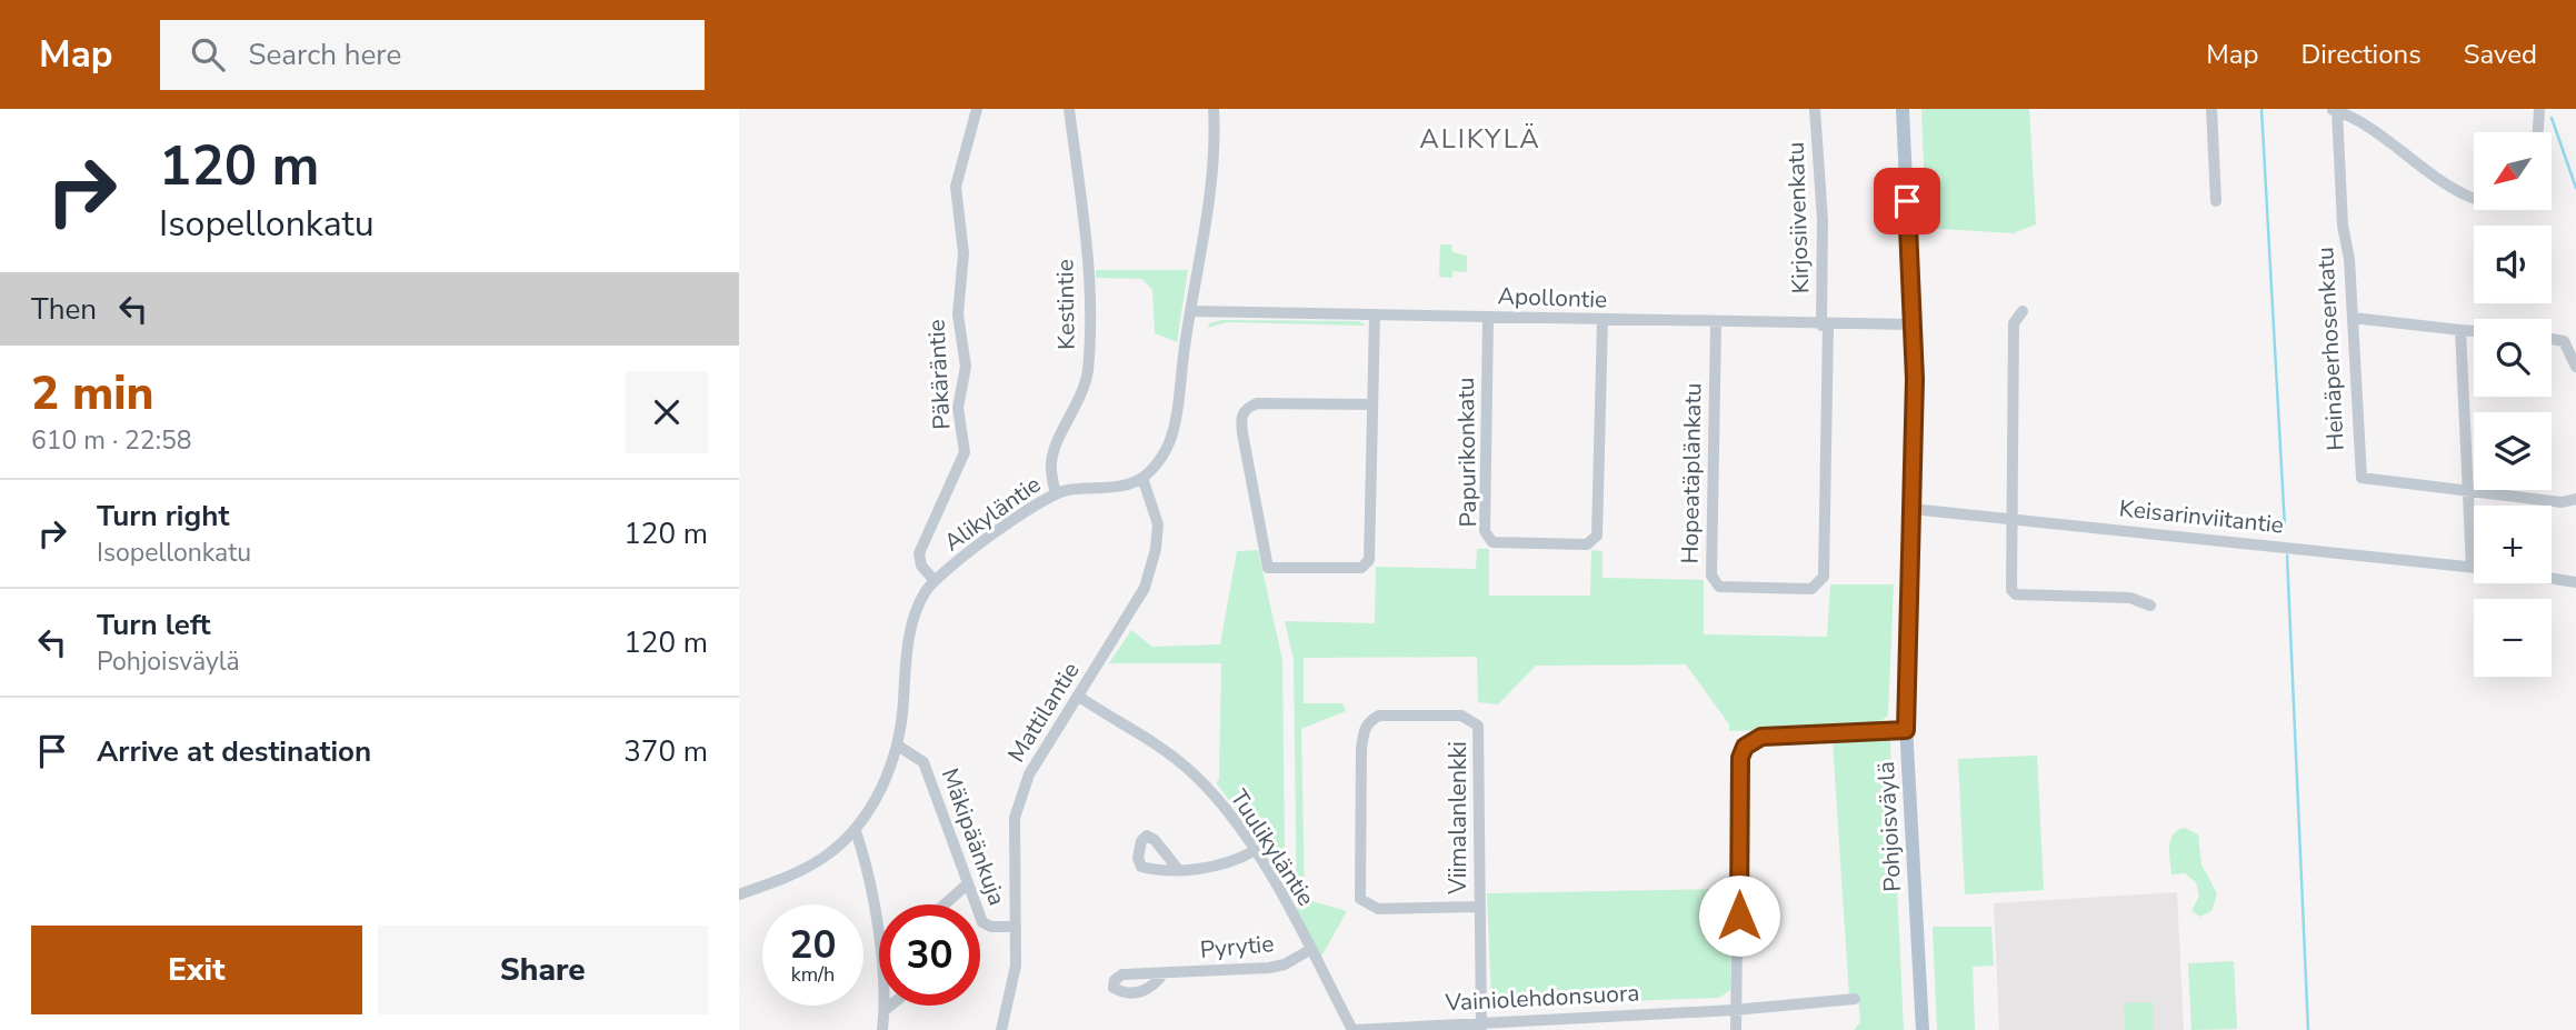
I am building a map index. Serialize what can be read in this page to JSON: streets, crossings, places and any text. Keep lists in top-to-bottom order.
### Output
{
  "streets": {
    "main road": ["Pohjoisväylä"],
    "street": [
      "Kirjosiivenkatu",
      "Apollontie",
      "Kestintie",
      "Heinäperhosenkatu",
      "Päkäräntie",
      "Papurikonkatu",
      "Hopeatäplänkatu",
      "Alikyläntie",
      "Keisarinviitantie",
      "Mattilantie",
      "Viimalanlenkki",
      "Mäkipäänkuja",
      "Tuulikyläntie",
      "Pyrytie",
      "Vainiolehdonsuora"
    ]
  },
  "crossings": [
    ["Kirjosiivenkatu", "Apollontie"],
    ["Kirjosiivenkatu", "Hopeatäplänkatu"],
    ["Apollontie", "Papurikonkatu"],
    ["Apollontie", "Hopeatäplänkatu"],
    ["Apollontie", "Pohjoisväylä"],
    ["Kestintie", "Alikyläntie"],
    ["Päkäräntie", "Alikyläntie"],
    ["Alikyläntie", "Mattilantie"],
    ["Alikyläntie", "Mäkipäänkuja"],
    ["Keisarinviitantie", "Pohjoisväylä"],
    ["Mattilantie", "Mäkipäänkuja"],
    ["Mattilantie", "Tuulikyläntie"],
    ["Viimalanlenkki", "Vainiolehdonsuora"],
    ["Tuulikyläntie", "Pyrytie"],
    ["Tuulikyläntie", "Vainiolehdonsuora"]
  ],
  "districts": ["ALIKYLÄ"],
  "north": "bottom left",
  "page": {
    "header": "Map",
    "search": "Search here",
    "nav": ["Map", "Directions", "Saved"],
    "turn": ["120 m", "Isopellonkatu"],
    "map_buttons": ["+", "−"],
    "then": "Then",
    "heading": ["2 min", "610 m · 22:58"],
    "list": [
      {
        "name": "Turn right",
        "note": "Isopellonkatu",
        "value": "120 m"
      },
      {
        "name": "Turn left",
        "note": "Pohjoisväylä",
        "value": "120 m"
      },
      {
        "name": "Arrive at destination",
        "value": "370 m"
      }
    ],
    "speed": "20 km/h",
    "limit": "30",
    "buttons": ["Exit", "Share"]
  }
}
